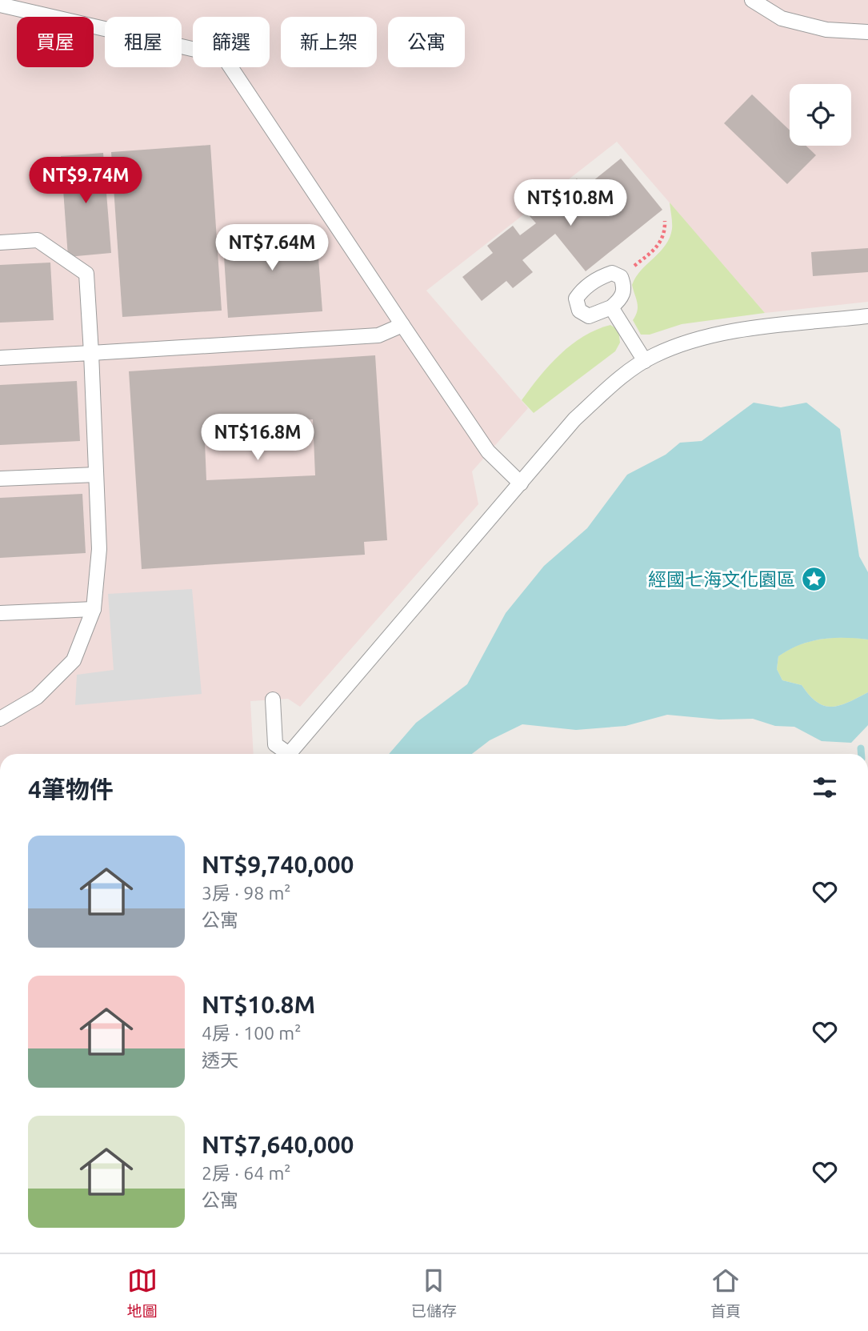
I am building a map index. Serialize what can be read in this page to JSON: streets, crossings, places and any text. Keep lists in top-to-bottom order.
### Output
{
  "places": {
    "place": ["經國七海文化園區"]
  },
  "page": {
    "chip": [
      "買屋",
      "租屋",
      "篩選",
      "新上架",
      "公寓"
    ],
    "price": [
      "NT$9.74M",
      "NT$10.8M",
      "NT$7.64M",
      "NT$16.8M"
    ],
    "heading": "4筆物件",
    "list": [
      {
        "name": "NT$9,740,000",
        "note": "3房 · 98 m² · 公寓"
      },
      {
        "name": "NT$10.8M",
        "note": "4房 · 100 m² · 透天"
      },
      {
        "name": "NT$7,640,000",
        "note": "2房 · 64 m² · 公寓"
      }
    ],
    "tabs": ["地圖", "已儲存", "首頁"]
  }
}
